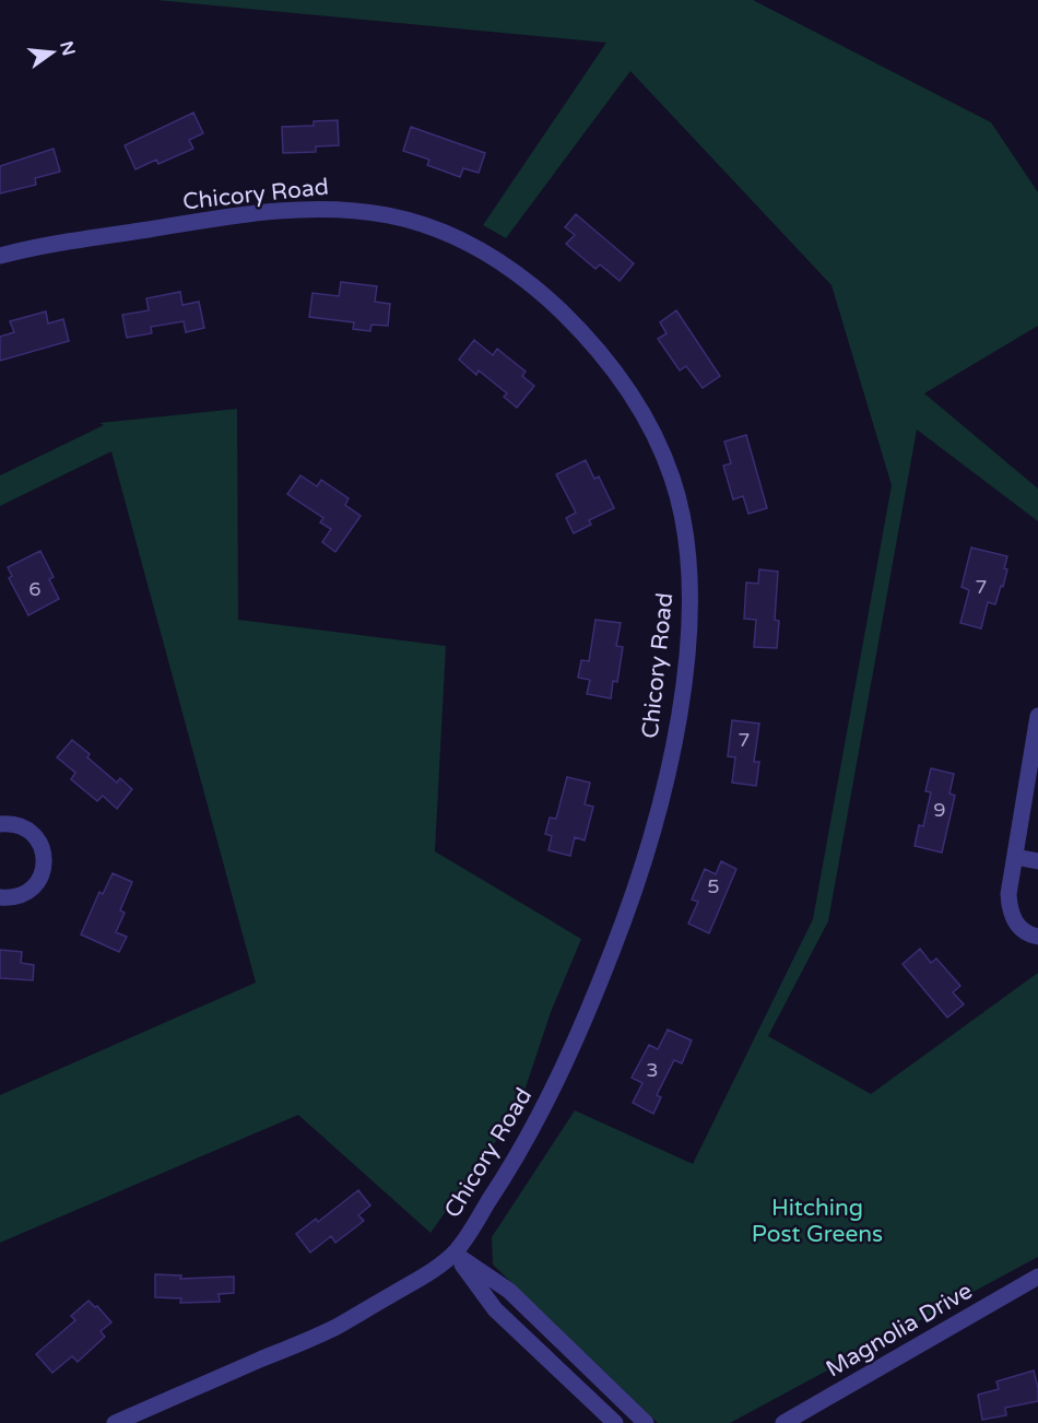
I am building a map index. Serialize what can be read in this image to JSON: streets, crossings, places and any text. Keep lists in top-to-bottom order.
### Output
{
  "streets": {
    "street": ["Chicory Road", "Magnolia Drive"]
  },
  "parks": ["Hitching Post Greens"],
  "house_numbers": [
    "7",
    "6",
    "7",
    "9",
    "5",
    "3"
  ],
  "north": "right"
}
